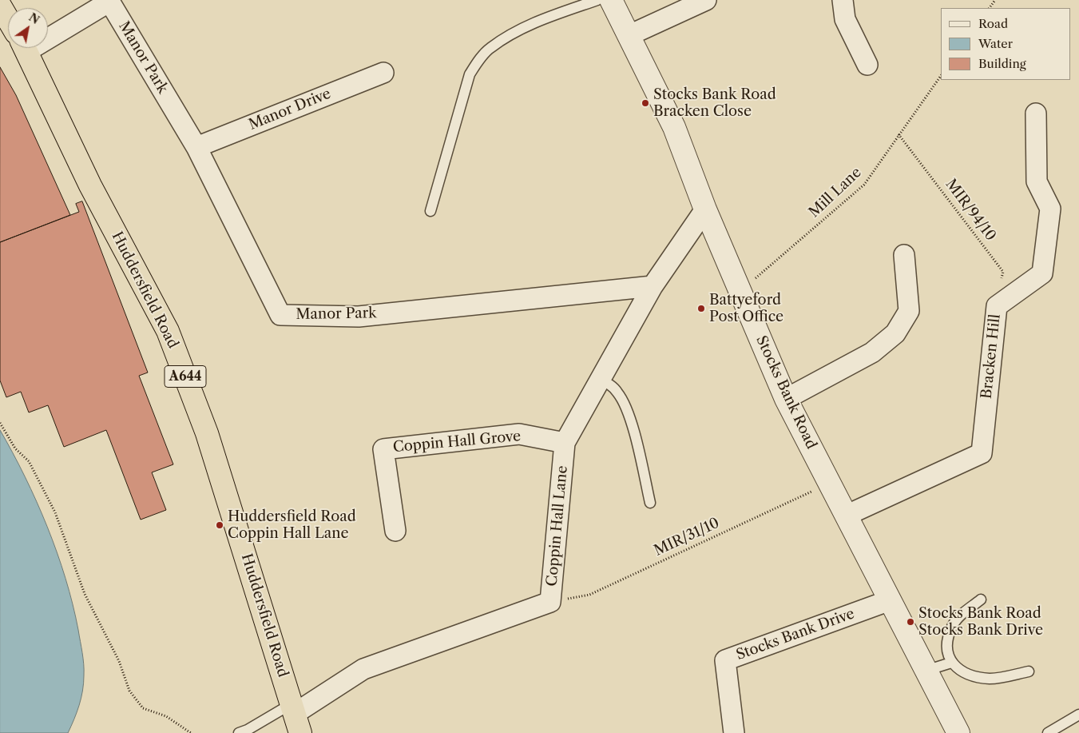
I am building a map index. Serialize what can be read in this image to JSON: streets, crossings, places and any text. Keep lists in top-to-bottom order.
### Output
{
  "streets": {
    "highway": ["Huddersfield Road", "A644"],
    "street": [
      "Manor Park",
      "Manor Drive",
      "Bracken Hill",
      "Stocks Bank Road",
      "Coppin Hall Grove",
      "Coppin Hall Lane",
      "Stocks Bank Drive"
    ],
    "path": ["Mill Lane", "MIR/94/10", "MIR/31/10"]
  },
  "crossings": [
    ["Manor Park", "Manor Drive"],
    ["Manor Park", "Coppin Hall Lane"],
    ["Mill Lane", "MIR/94/10"],
    ["Mill Lane", "Stocks Bank Road"],
    ["MIR/94/10", "Bracken Hill"],
    ["Huddersfield Road", "Coppin Hall Lane"],
    ["Bracken Hill", "Stocks Bank Road"],
    ["Stocks Bank Road", "Coppin Hall Lane"],
    ["Stocks Bank Road", "MIR/31/10"],
    ["Stocks Bank Road", "Stocks Bank Drive"],
    ["Coppin Hall Grove", "Coppin Hall Lane"],
    ["Coppin Hall Lane", "MIR/31/10"]
  ],
  "places": [
    "Stocks Bank Road Bracken Close",
    "Battyeford Post Office",
    "Huddersfield Road Coppin Hall Lane",
    "Stocks Bank Road Stocks Bank Drive"
  ],
  "legend": ["Road", "Water", "Building"],
  "north": "top right"
}
